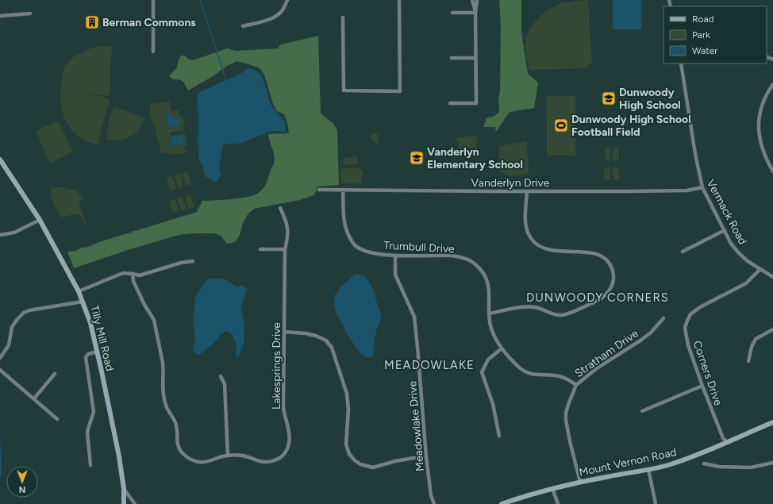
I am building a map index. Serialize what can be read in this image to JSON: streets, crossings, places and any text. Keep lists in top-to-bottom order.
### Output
{
  "streets": {
    "street": [
      "Vanderlyn Drive",
      "Vermack Road",
      "Trumbull Drive",
      "Tilly Mill Road",
      "Stratham Drive",
      "Lakesprings Drive",
      "Corners Drive",
      "Meadowlake Drive",
      "Mount Vernon Road"
    ]
  },
  "crossings": [
    ["Vanderlyn Drive", "Vermack Road"],
    ["Vanderlyn Drive", "Trumbull Drive"],
    ["Vermack Road", "Corners Drive"],
    ["Trumbull Drive", "Stratham Drive"],
    ["Trumbull Drive", "Meadowlake Drive"],
    ["Stratham Drive", "Mount Vernon Road"],
    ["Corners Drive", "Mount Vernon Road"]
  ],
  "districts": ["DUNWOODY CORNERS", "MEADOWLAKE"],
  "places": {
    "building": ["Berman Commons"],
    "school or university": ["Dunwoody High School", "Vanderlyn Elementary School"],
    "sports": ["Dunwoody High School Football Field"]
  },
  "legend": ["Road", "Park", "Water"],
  "north": "bottom"
}
